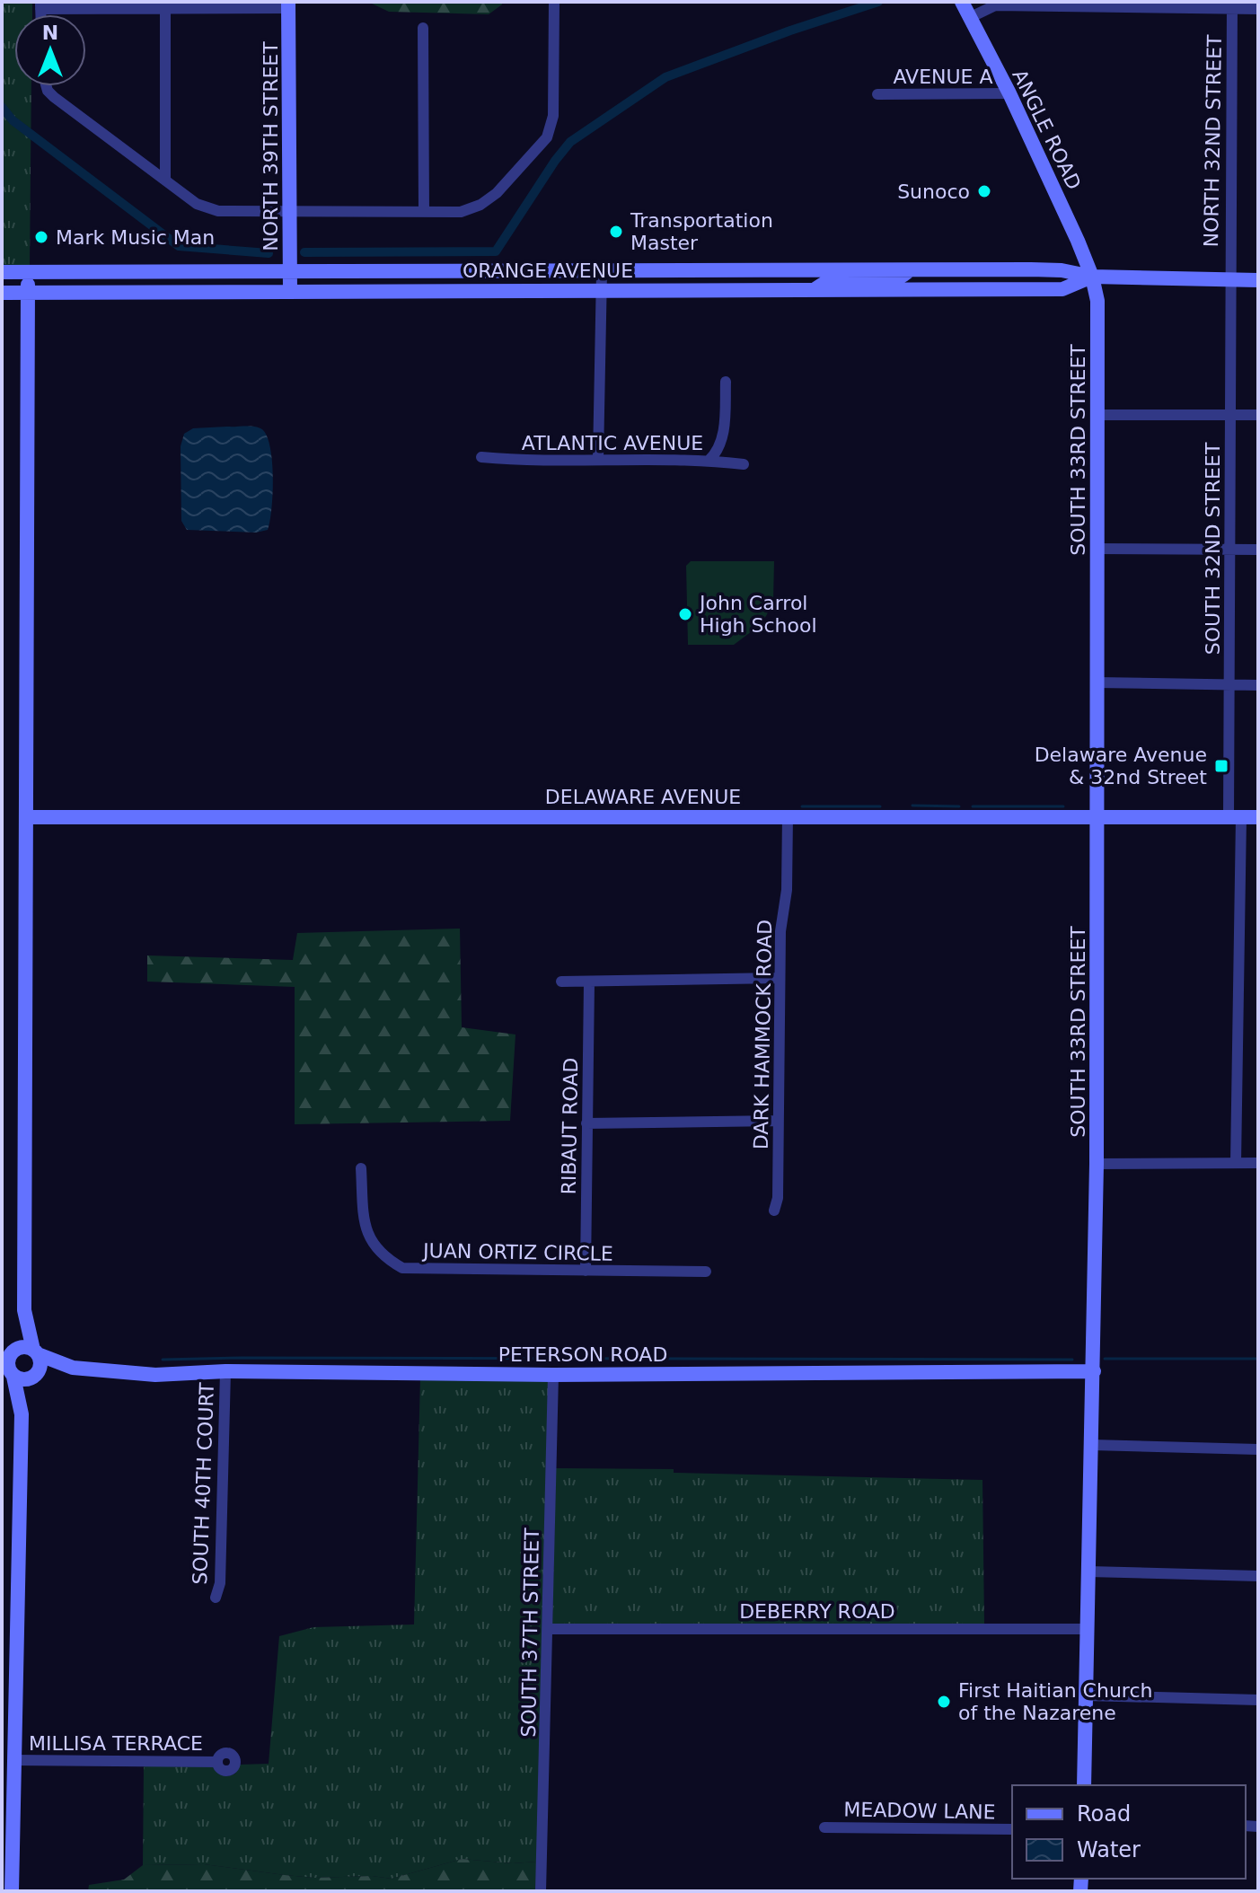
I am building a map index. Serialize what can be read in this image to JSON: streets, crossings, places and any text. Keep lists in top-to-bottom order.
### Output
{
  "streets": {
    "street": [
      "AVENUE A",
      "ANGLE ROAD",
      "NORTH 32ND STREET",
      "NORTH 39TH STREET",
      "ORANGE AVENUE",
      "ATLANTIC AVENUE",
      "SOUTH 33RD STREET",
      "SOUTH 32ND STREET",
      "DELAWARE AVENUE",
      "DARK HAMMOCK ROAD",
      "RIBAUT ROAD",
      "JUAN ORTIZ CIRCLE",
      "PETERSON ROAD",
      "SOUTH 40TH COURT",
      "DEBERRY ROAD",
      "SOUTH 37TH STREET",
      "MILLISA TERRACE",
      "MEADOW LANE"
    ]
  },
  "crossings": [
    ["AVENUE A", "ANGLE ROAD"],
    ["ANGLE ROAD", "ORANGE AVENUE"],
    ["ANGLE ROAD", "SOUTH 33RD STREET"],
    ["NORTH 32ND STREET", "ORANGE AVENUE"],
    ["NORTH 32ND STREET", "SOUTH 32ND STREET"],
    ["NORTH 39TH STREET", "ORANGE AVENUE"],
    ["ORANGE AVENUE", "SOUTH 33RD STREET"],
    ["ORANGE AVENUE", "SOUTH 32ND STREET"],
    ["SOUTH 33RD STREET", "DELAWARE AVENUE"],
    ["SOUTH 33RD STREET", "PETERSON ROAD"],
    ["SOUTH 33RD STREET", "DEBERRY ROAD"],
    ["SOUTH 32ND STREET", "DELAWARE AVENUE"],
    ["DELAWARE AVENUE", "DARK HAMMOCK ROAD"],
    ["RIBAUT ROAD", "JUAN ORTIZ CIRCLE"],
    ["PETERSON ROAD", "SOUTH 40TH COURT"],
    ["PETERSON ROAD", "SOUTH 37TH STREET"],
    ["DEBERRY ROAD", "SOUTH 37TH STREET"]
  ],
  "places": {
    "other": [
      "Sunoco",
      "Transportation Master",
      "Mark Music Man",
      "John Carrol High School",
      "First Haitian Church of the Nazarene"
    ],
    "transit": ["Delaware Avenue & 32nd Street"]
  },
  "legend": ["Road", "Water"],
  "north": "top"
}
